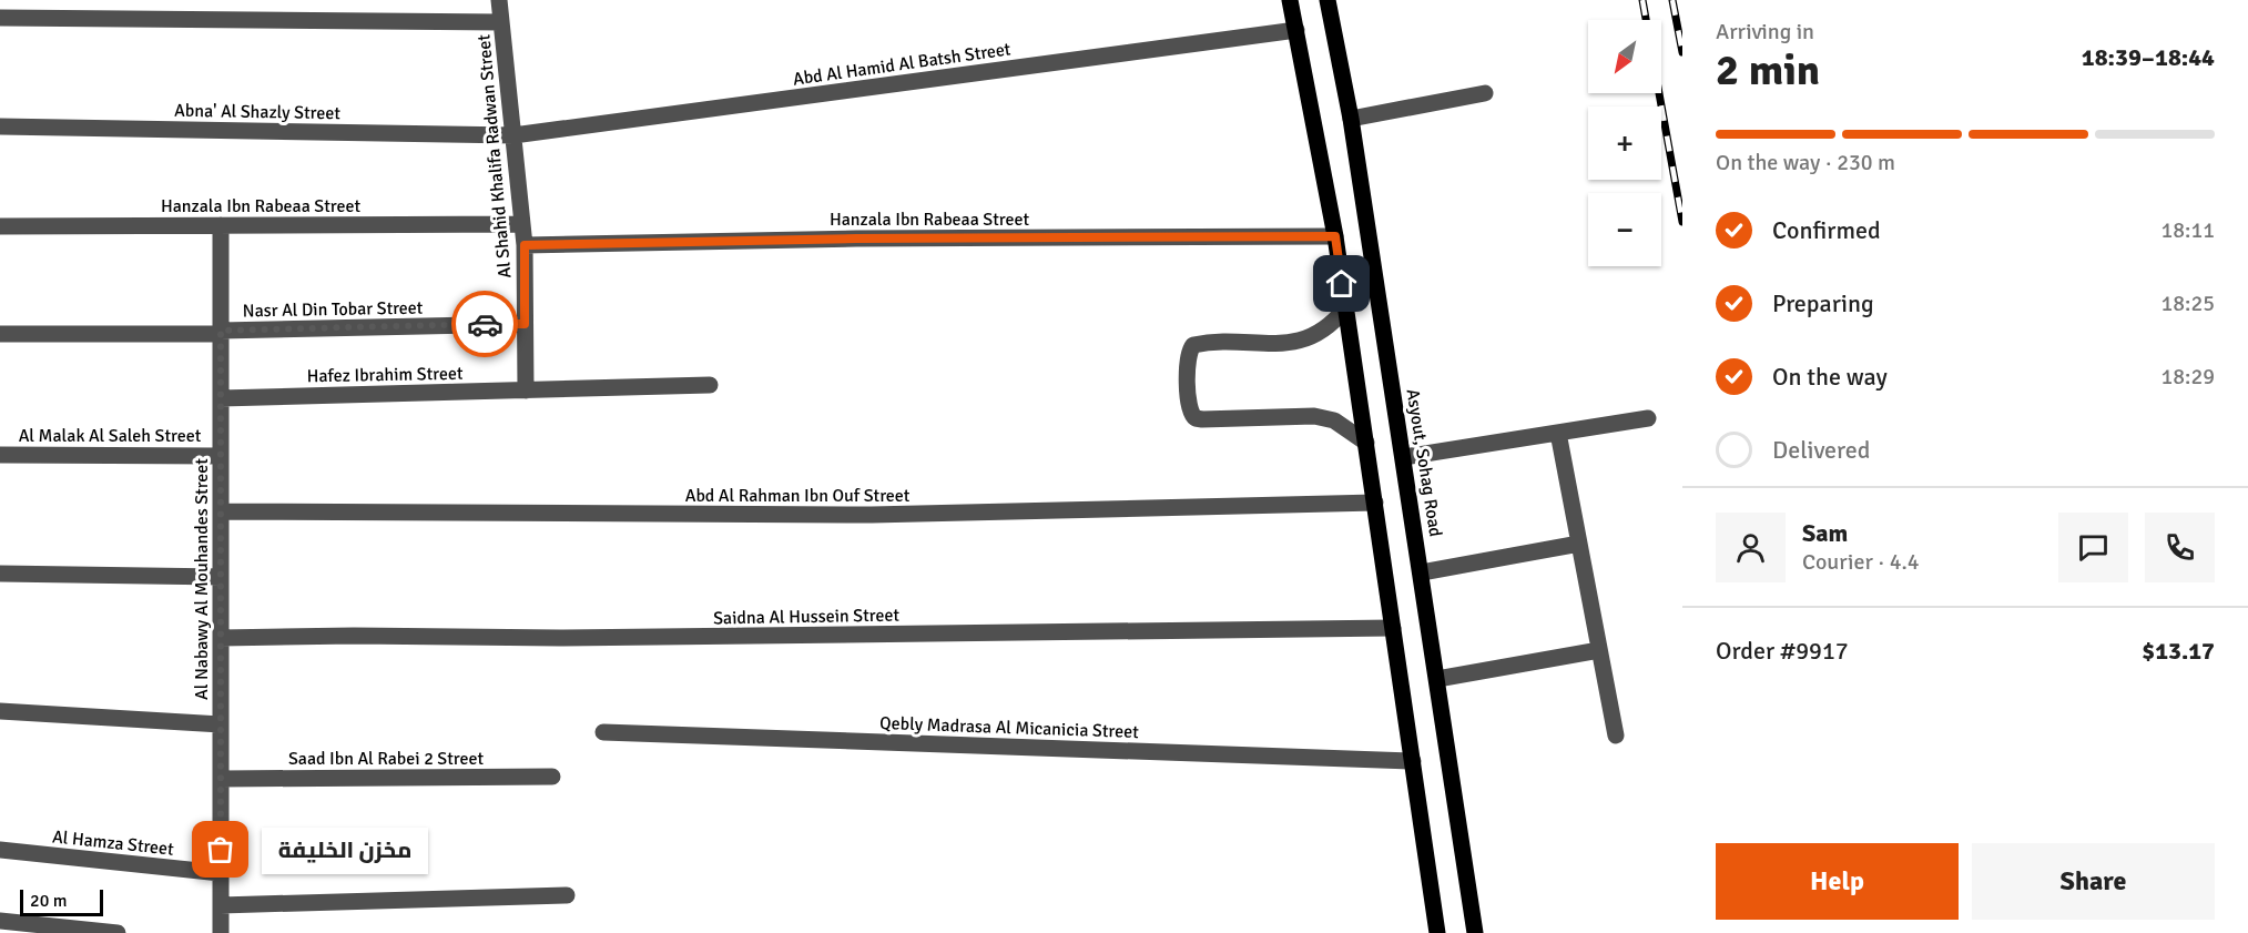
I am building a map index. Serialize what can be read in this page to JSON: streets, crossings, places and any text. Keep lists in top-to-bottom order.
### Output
{
  "streets": {
    "main road": ["Asyout, Sohag Road"],
    "street": [
      "Abd Al Hamid Al Batsh Street",
      "Abna' Al Shazly Street",
      "Al Shahid Khalifa Radwan Street",
      "Hanzala Ibn Rabeaa Street",
      "Nasr Al Din Tobar Street",
      "Hafez Ibrahim Street",
      "Al Malak Al Saleh Street",
      "Abd Al Rahman Ibn Ouf Street",
      "Al Nabawy Al Mouhandes Street",
      "Saidna Al Hussein Street",
      "Qebly Madrasa Al Micanicia Street",
      "Saad Ibn Al Rabei 2 Street",
      "Al Hamza Street"
    ]
  },
  "crossings": [
    ["Abd Al Hamid Al Batsh Street", "Abna' Al Shazly Street"],
    ["Abd Al Hamid Al Batsh Street", "Al Shahid Khalifa Radwan Street"],
    ["Abna' Al Shazly Street", "Al Shahid Khalifa Radwan Street"],
    ["Al Shahid Khalifa Radwan Street", "Hanzala Ibn Rabeaa Street"],
    ["Al Shahid Khalifa Radwan Street", "Nasr Al Din Tobar Street"],
    ["Al Shahid Khalifa Radwan Street", "Hafez Ibrahim Street"],
    ["Hanzala Ibn Rabeaa Street", "Al Nabawy Al Mouhandes Street"],
    ["Nasr Al Din Tobar Street", "Al Nabawy Al Mouhandes Street"],
    ["Hafez Ibrahim Street", "Al Nabawy Al Mouhandes Street"],
    ["Al Malak Al Saleh Street", "Al Nabawy Al Mouhandes Street"],
    ["Abd Al Rahman Ibn Ouf Street", "Al Nabawy Al Mouhandes Street"],
    ["Al Nabawy Al Mouhandes Street", "Saidna Al Hussein Street"],
    ["Al Nabawy Al Mouhandes Street", "Saad Ibn Al Rabei 2 Street"],
    ["Al Nabawy Al Mouhandes Street", "Al Hamza Street"]
  ],
  "places": ["مخزن الخليفة"],
  "scale_bar": "20 m",
  "north": "bottom left",
  "page": {
    "heading": ["2 min", "Arriving in", "18:39–18:44"],
    "panel": [
      "Sam",
      "Courier · 4.4",
      "Order #9917",
      "$13.17"
    ],
    "map_buttons": ["+", "−"],
    "bar": "On the way · 230 m",
    "list": [
      ["Confirmed", "18:11"],
      ["Preparing", "18:25"],
      ["On the way", "18:29"],
      "Delivered"
    ],
    "bubble": "مخزن الخليفة",
    "buttons": ["Help", "Share"],
    "scale": "20 m"
  }
}
